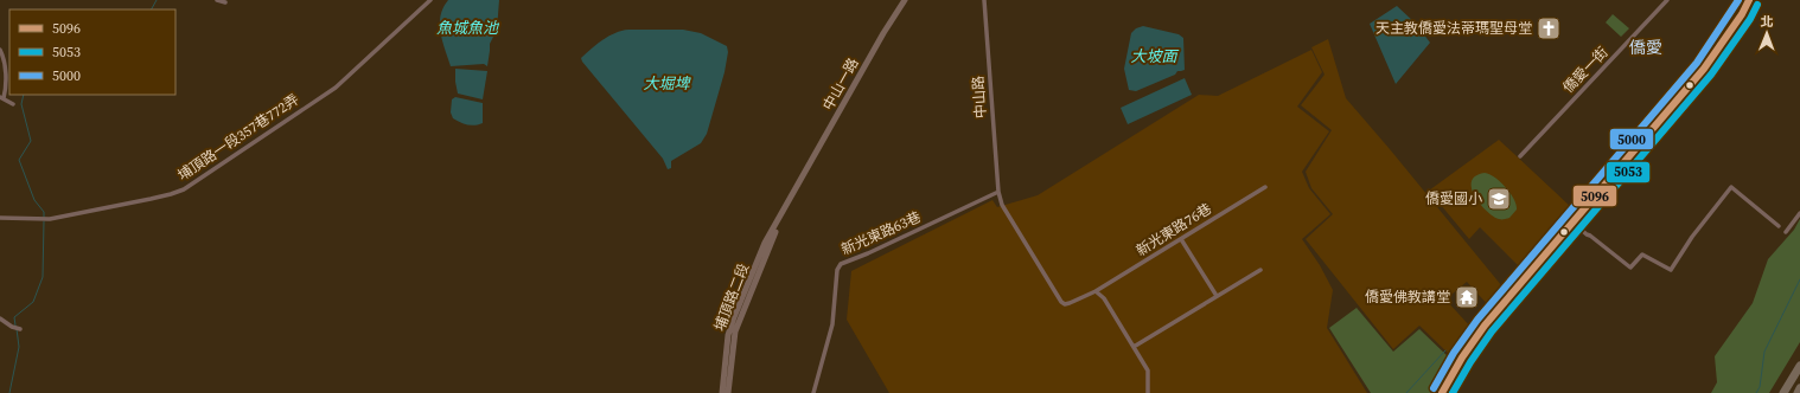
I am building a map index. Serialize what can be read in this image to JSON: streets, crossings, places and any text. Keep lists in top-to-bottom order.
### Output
{
  "streets": {
    "street": [
      "僑愛一街",
      "中山一路",
      "中山路",
      "埔頂路一段357巷772弄",
      "新光東路76巷",
      "新光東路63巷",
      "埔頂路二段"
    ]
  },
  "crossings": [
    ["中山一路", "埔頂路二段"],
    ["中山路", "新光東路76巷"],
    ["中山路", "新光東路63巷"],
    ["新光東路76巷", "新光東路63巷"]
  ],
  "districts": ["僑愛"],
  "water": ["魚城魚池", "大坡面", "大堀埤"],
  "places": {
    "church": ["天主教僑愛法蒂瑪聖母堂"],
    "school or university": ["僑愛國小"],
    "temple": ["僑愛佛教講堂"]
  },
  "lines": ["transit line 5096", "transit line 5000", "transit line 5053"],
  "legend": ["5096", "5053", "5000"],
  "north": "top"
}
